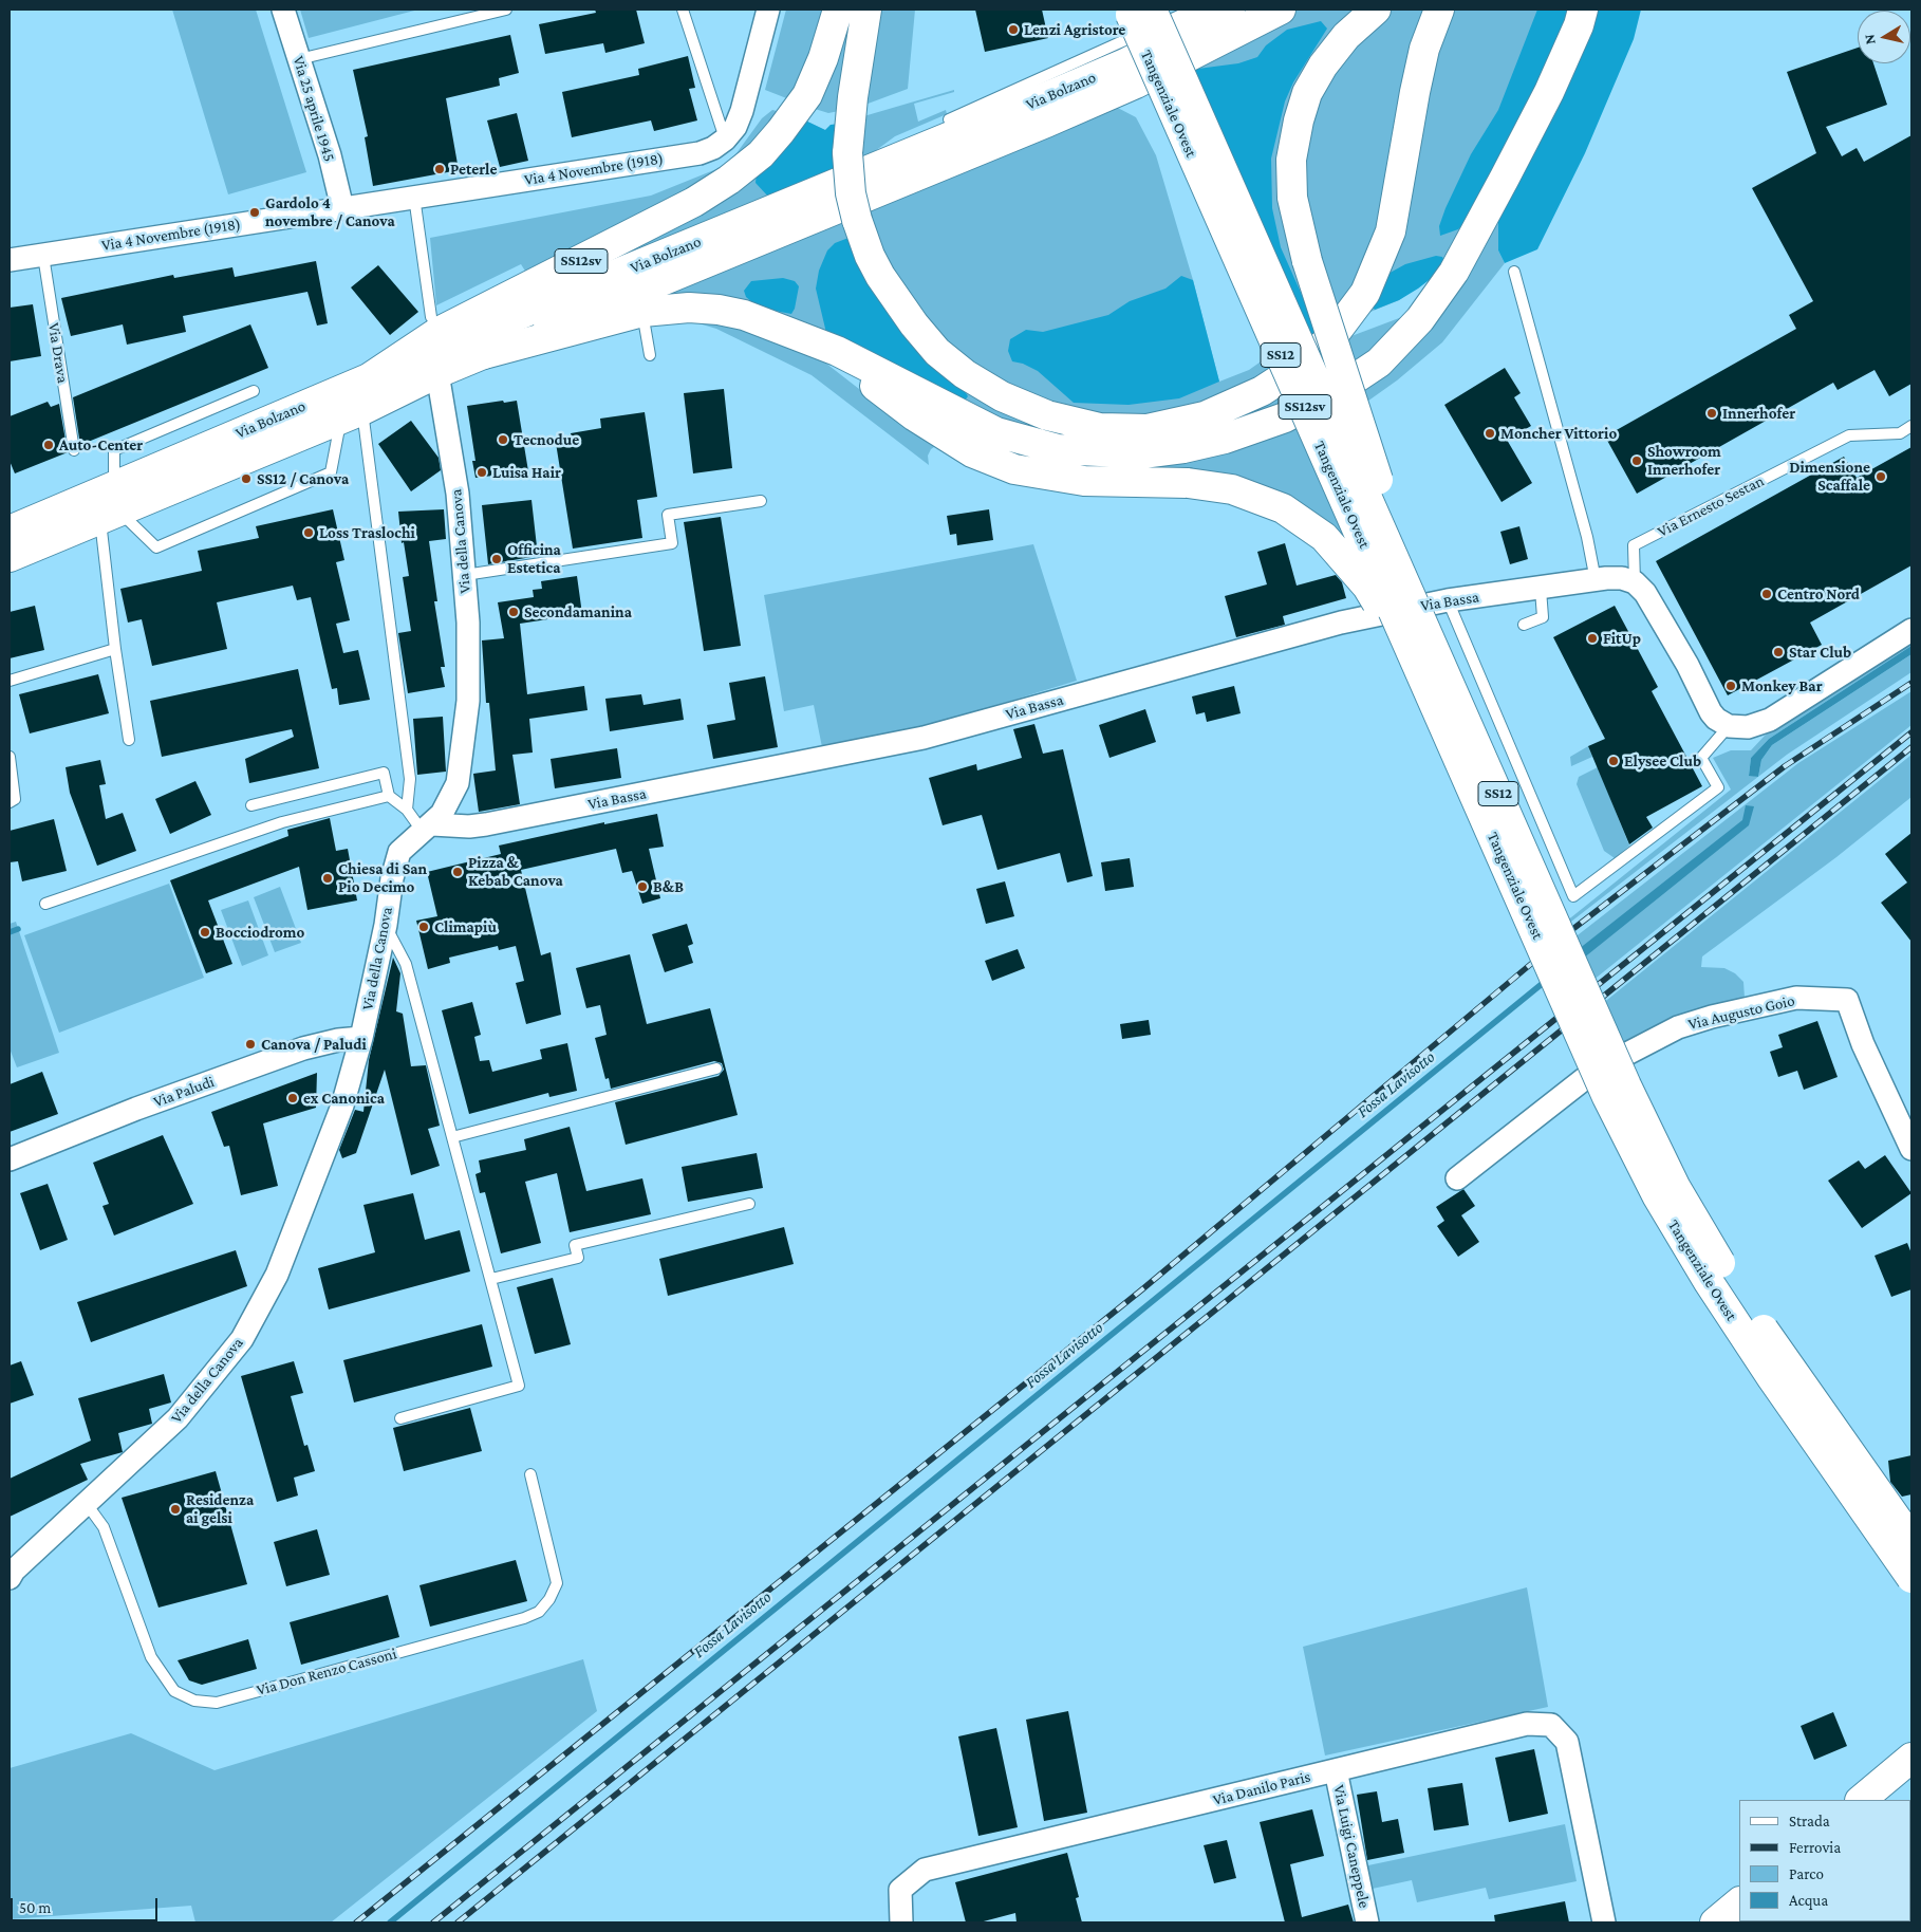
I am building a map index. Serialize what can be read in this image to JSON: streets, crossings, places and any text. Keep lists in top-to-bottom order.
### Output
{
  "streets": {
    "main road": [
      "Via Bolzano",
      "Tangenziale Ovest",
      "SS12sv",
      "SS12"
    ],
    "street": [
      "Via 25 aprile 1945",
      "Via 4 Novembre (1918)",
      "Via della Canova",
      "Via Bassa",
      "Via Augusto Goio",
      "Via Paludi",
      "Via Danilo Paris",
      "Via Luigi Caneppele"
    ],
    "lane": ["Via Drava", "Via Ernesto Sestan", "Via Don Renzo Cassoni"]
  },
  "crossings": [
    ["Via Bolzano", "SS12sv"],
    ["Via Bolzano", "Via della Canova"],
    ["Tangenziale Ovest", "SS12sv"],
    ["Via 25 aprile 1945", "Via 4 Novembre (1918)"],
    ["Via 4 Novembre (1918)", "Via Drava"],
    ["Via Ernesto Sestan", "Via Bassa"],
    ["Via della Canova", "Via Bassa"],
    ["Via della Canova", "Via Paludi"],
    ["Via della Canova", "Via Don Renzo Cassoni"],
    ["Via Danilo Paris", "Via Luigi Caneppele"]
  ],
  "water": ["Fossa Lavisotto"],
  "places": [
    "Lenzi Agristore",
    "Peterle",
    "Gardolo 4 novembre / Canova",
    "Innerhofer",
    "Moncher Vittorio",
    "Tecnodue",
    "Auto-Center",
    "Showroom Innerhofer",
    "Luisa Hair",
    "Dimensione Scaffale",
    "SS12 / Canova",
    "Loss Traslochi",
    "Officina Estetica",
    "Centro Nord",
    "Secondamanina",
    "FitUp",
    "Star Club",
    "Monkey Bar",
    "Elysee Club",
    "Pizza & Kebab Canova",
    "Chiesa di San Pio Decimo",
    "B&B",
    "Climapiù",
    "Bocciodromo",
    "Canova / Paludi",
    "ex Canonica",
    "Residenza ai gelsi"
  ],
  "legend": [
    "Strada",
    "Ferrovia",
    "Parco",
    "Acqua"
  ],
  "scale_bar": "50 m",
  "north": "left"
}
